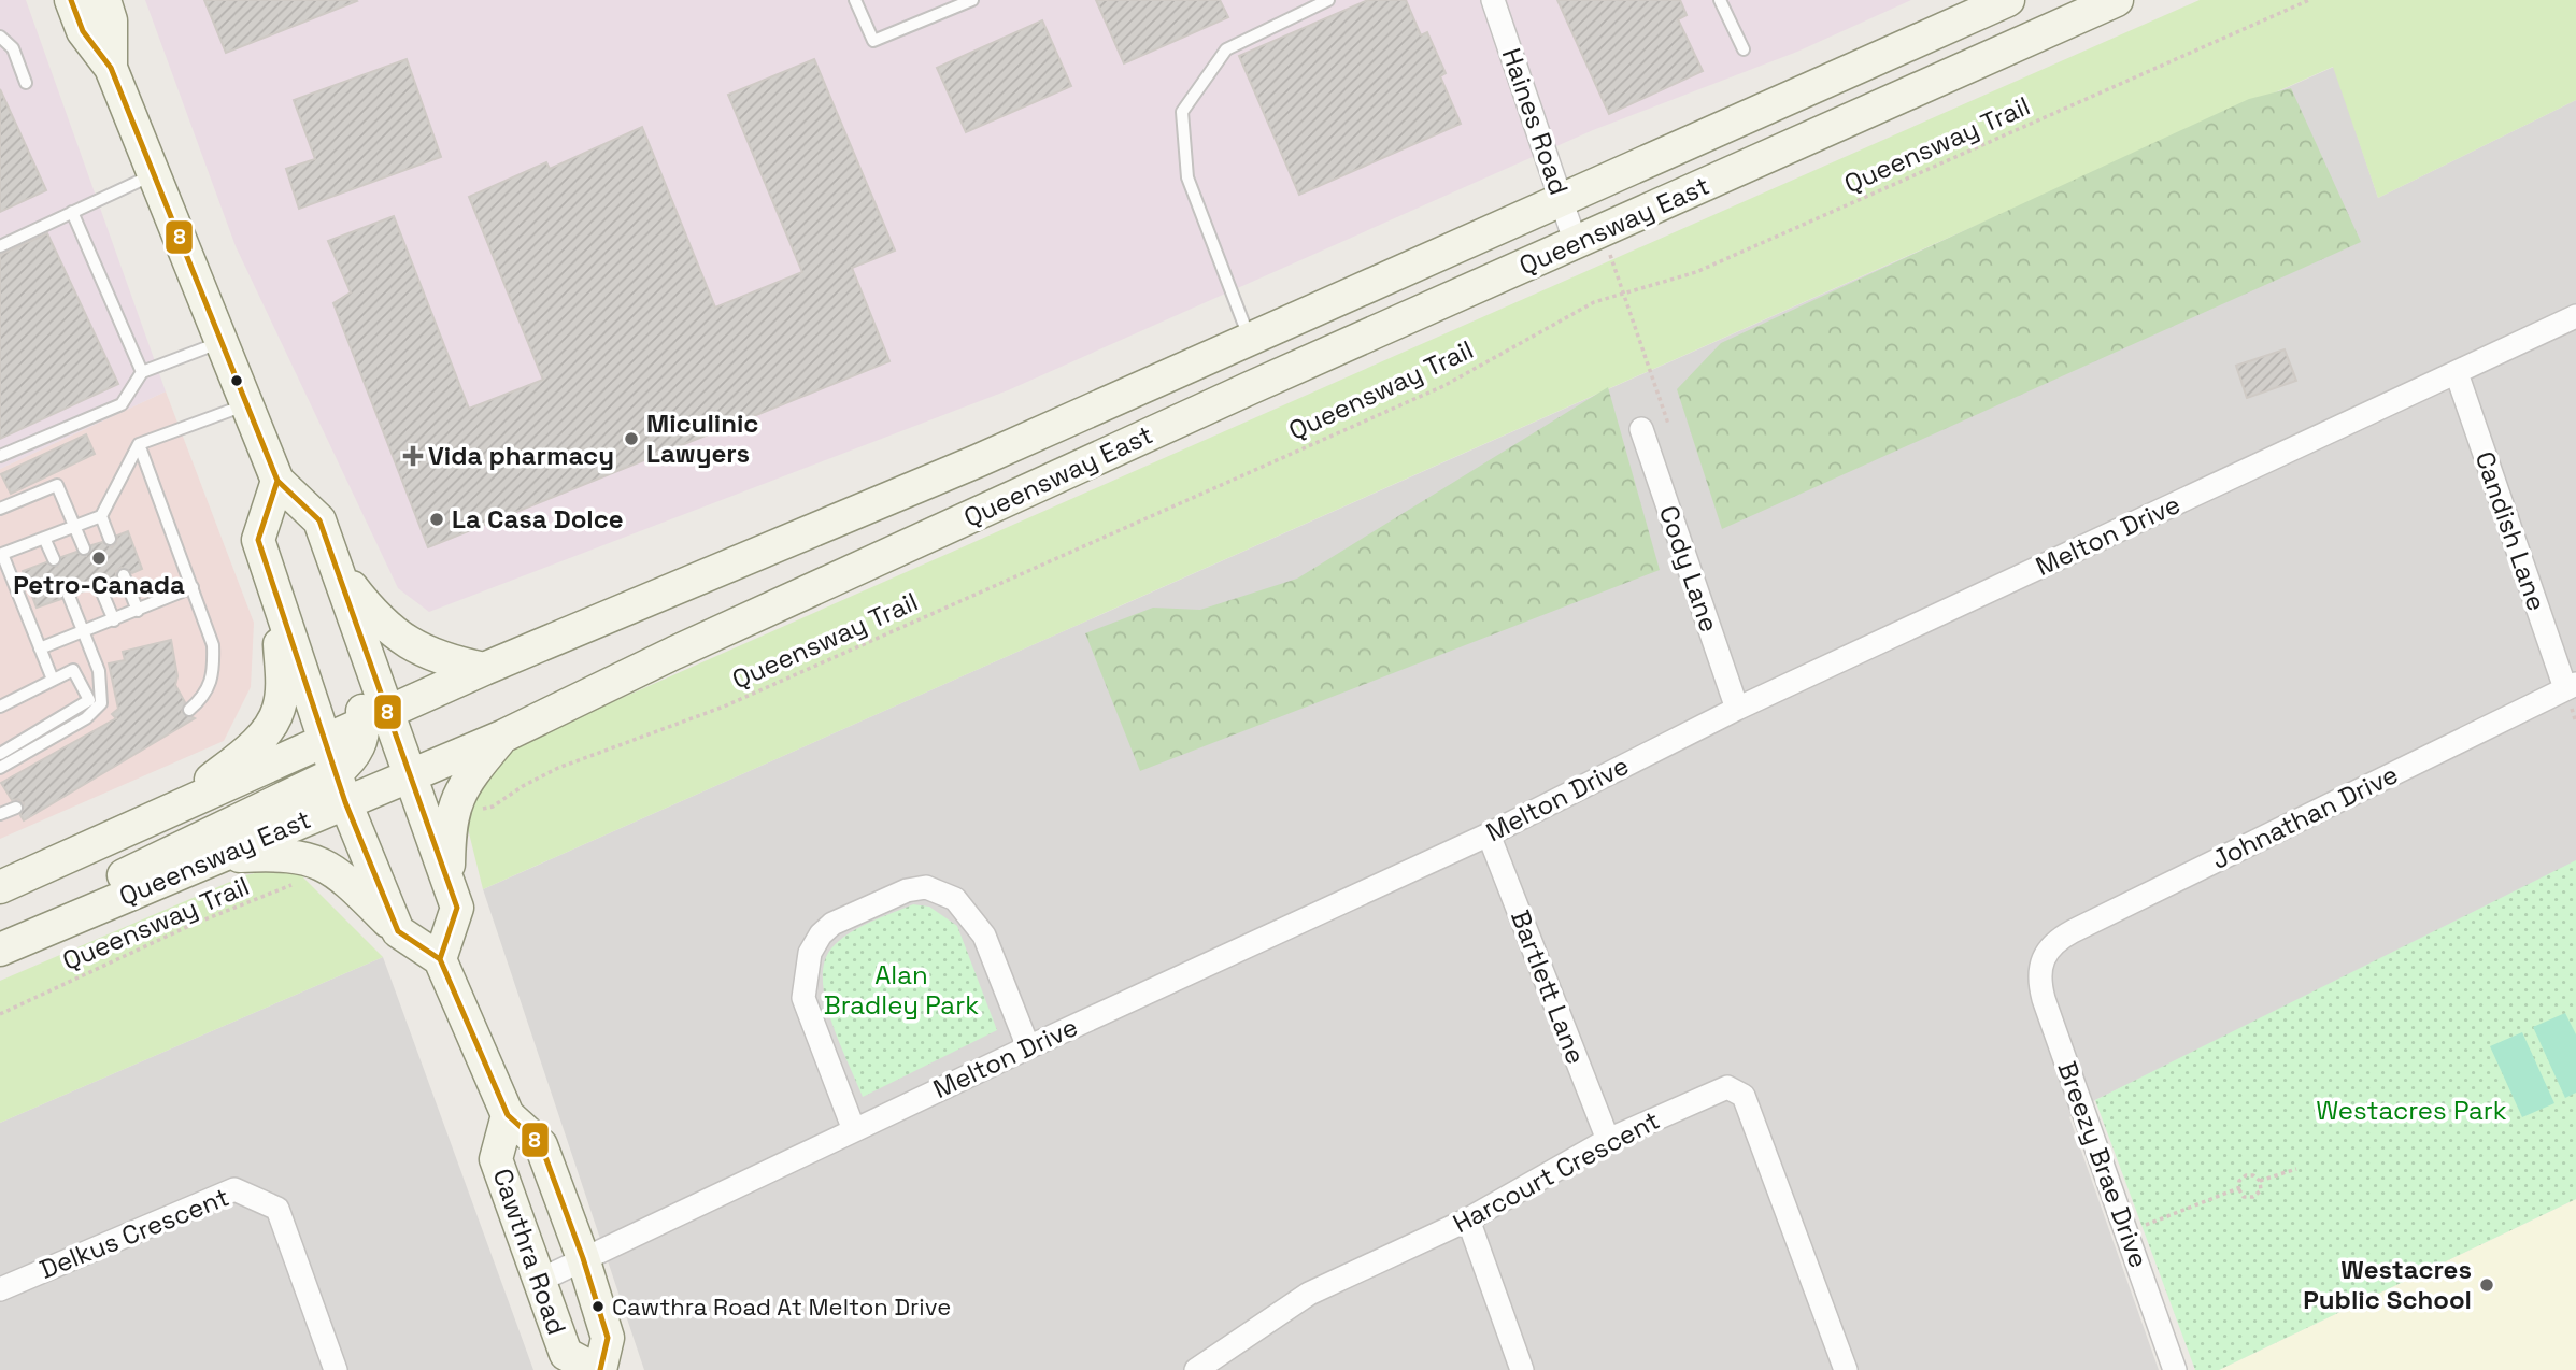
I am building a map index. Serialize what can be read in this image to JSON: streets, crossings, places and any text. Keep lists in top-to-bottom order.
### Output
{
  "streets": {
    "main road": ["Queensway East", "Cawthra Road"],
    "street": [
      "Haines Road",
      "Candish Lane",
      "Melton Drive",
      "Cody Lane",
      "Johnathan Drive",
      "Bartlett Lane",
      "Breezy Brae Drive",
      "Harcourt Crescent",
      "Delkus Crescent"
    ],
    "path": ["Queensway Trail"]
  },
  "crossings": [
    ["Haines Road", "Queensway East"],
    ["Candish Lane", "Melton Drive"],
    ["Candish Lane", "Johnathan Drive"],
    ["Melton Drive", "Cody Lane"],
    ["Melton Drive", "Bartlett Lane"],
    ["Melton Drive", "Cawthra Road"],
    ["Johnathan Drive", "Breezy Brae Drive"],
    ["Bartlett Lane", "Harcourt Crescent"]
  ],
  "parks": ["Alan Bradley Park", "Westacres Park"],
  "places": {
    "other": [
      "Miculinic Lawyers",
      "La Casa Dolce",
      "Petro-Canada",
      "Westacres Public School",
      "Cawthra Road At Melton Drive"
    ],
    "health": ["Vida pharmacy"]
  },
  "lines": ["transit line 8"]
}
